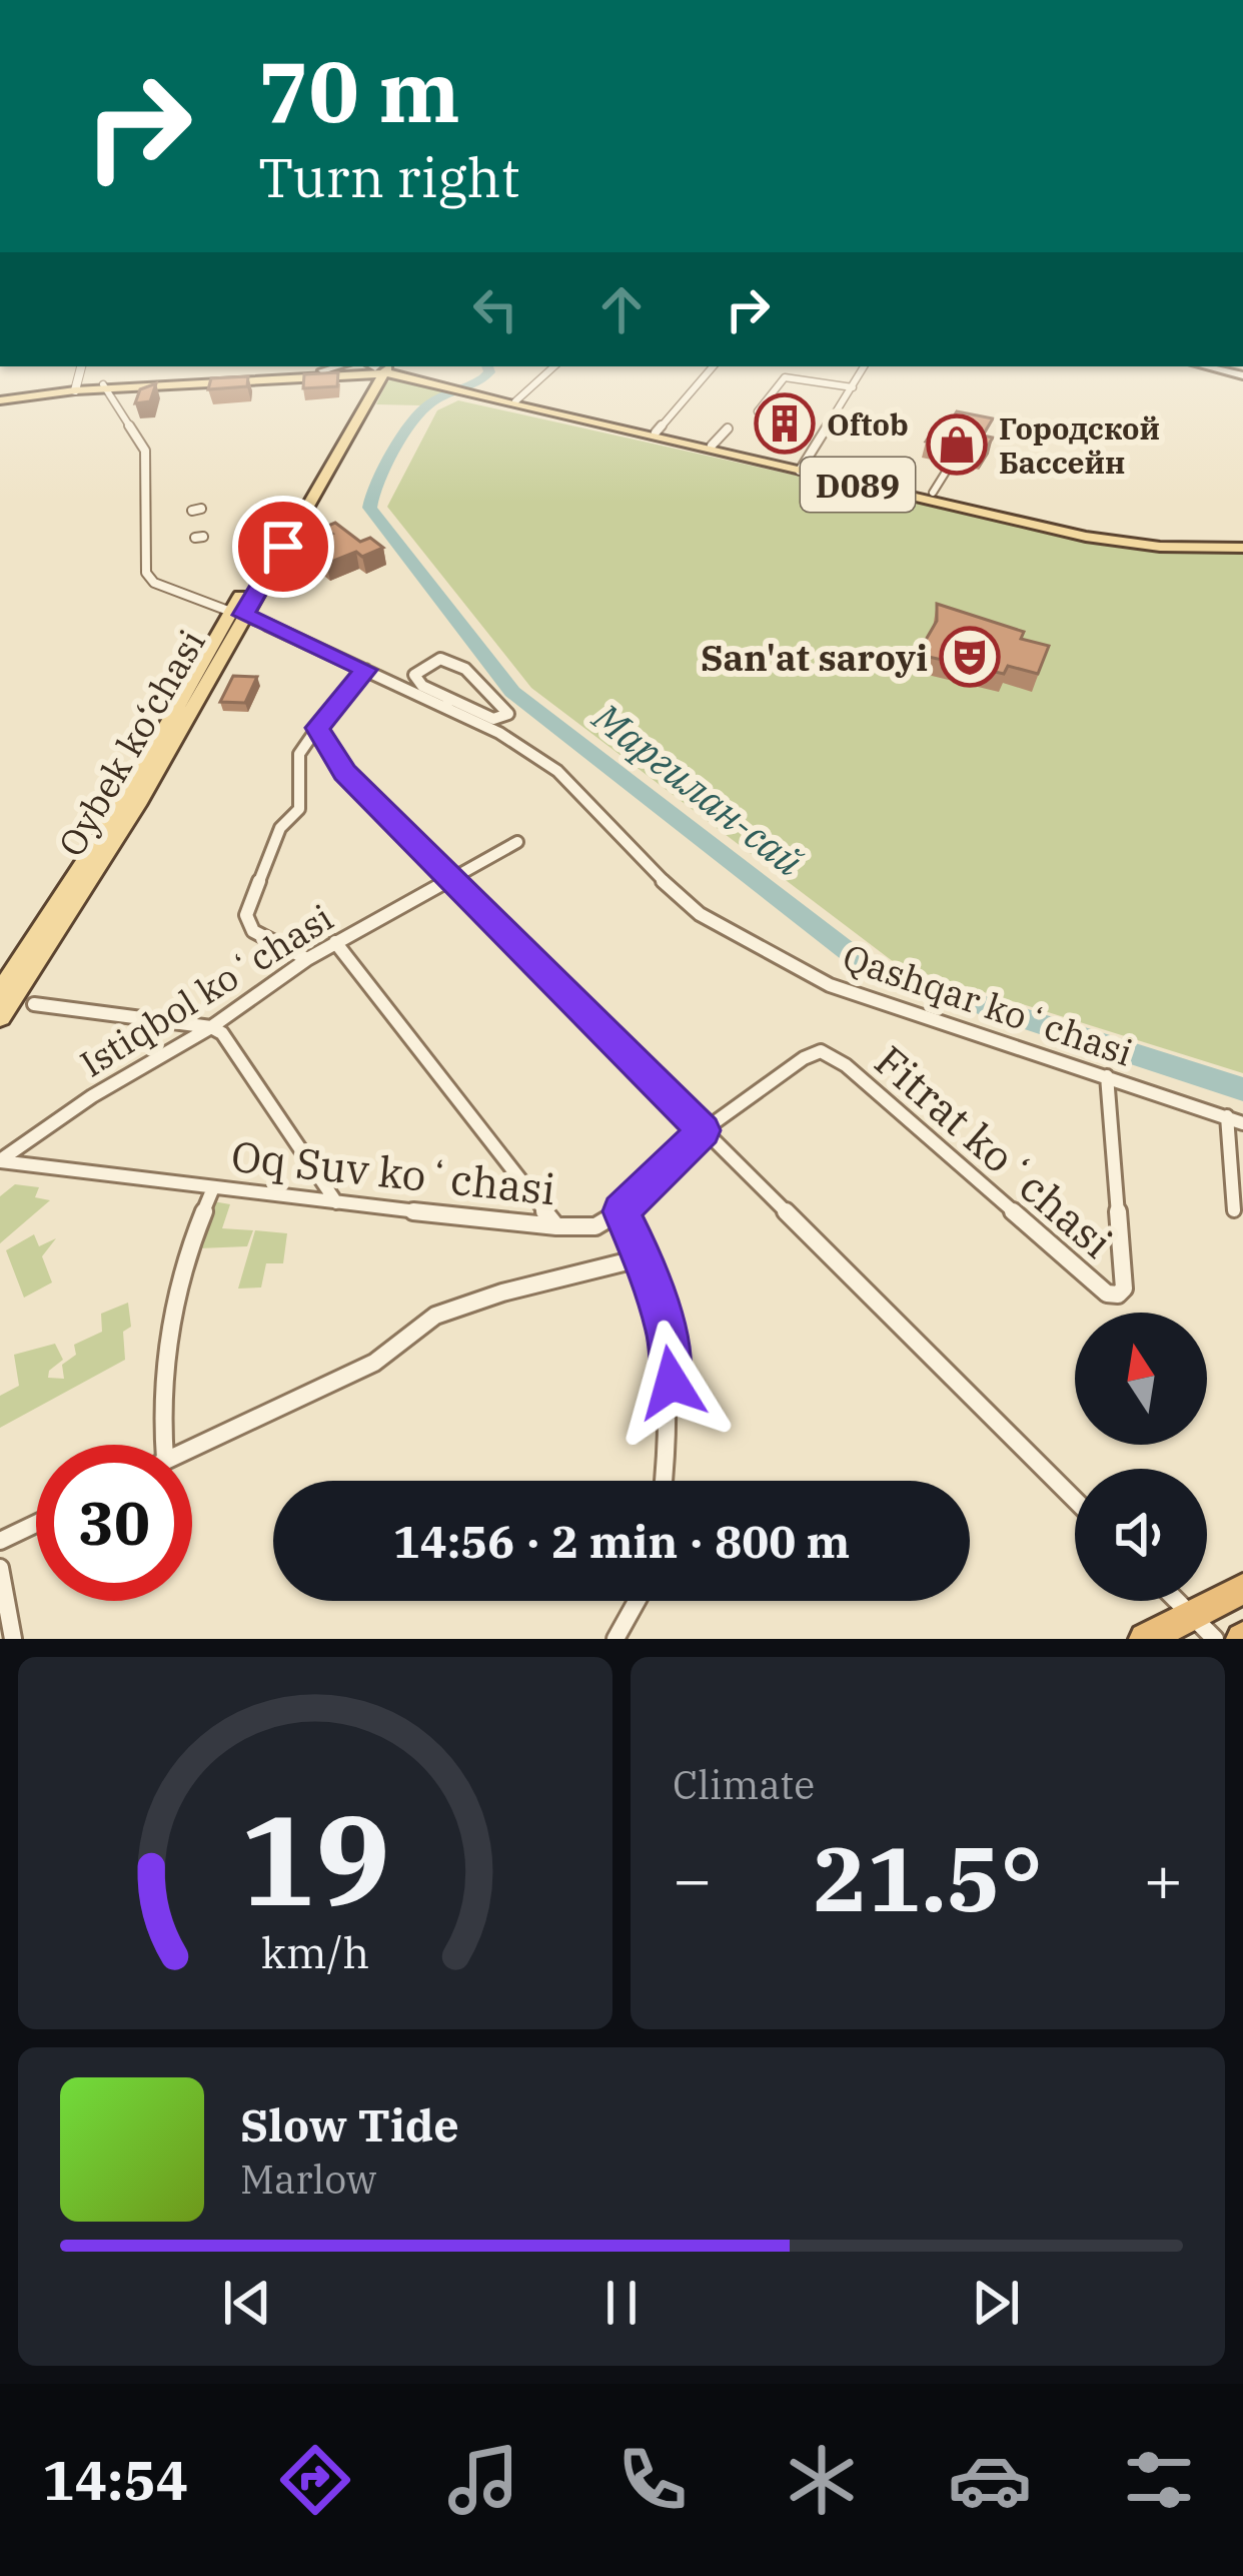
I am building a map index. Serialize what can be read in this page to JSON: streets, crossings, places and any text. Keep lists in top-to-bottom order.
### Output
{
  "streets": {
    "main road": ["D089", "Oybek ko‘chasi"],
    "street": [
      "Istiqbol koʻchasi",
      "Qashqar koʻchasi",
      "Fitrat koʻchasi",
      "Oq Suv koʻchasi"
    ]
  },
  "crossings": [
    ["D089", "Oybek ko‘chasi"],
    ["Oybek ko‘chasi", "Qashqar koʻchasi"],
    ["Istiqbol koʻchasi", "Oq Suv koʻchasi"],
    ["Qashqar koʻchasi", "Fitrat koʻchasi"]
  ],
  "water": ["Маргилан-сай"],
  "places": {
    "building": ["Oftob"],
    "shop": ["Городской Бассейн"],
    "theatre": ["San'at saroyi"]
  },
  "north": "top",
  "page": {
    "turn": ["70 m", "Turn right"],
    "limit": "30",
    "trip": "14:56 · 2 min · 800 m",
    "tile": "Climate",
    "heat": ["−", "21.5°", "+"],
    "song": ["Slow Tide", "Marlow"],
    "tabs": "14:54",
    "gauge": ["19", "km/h"]
  }
}
